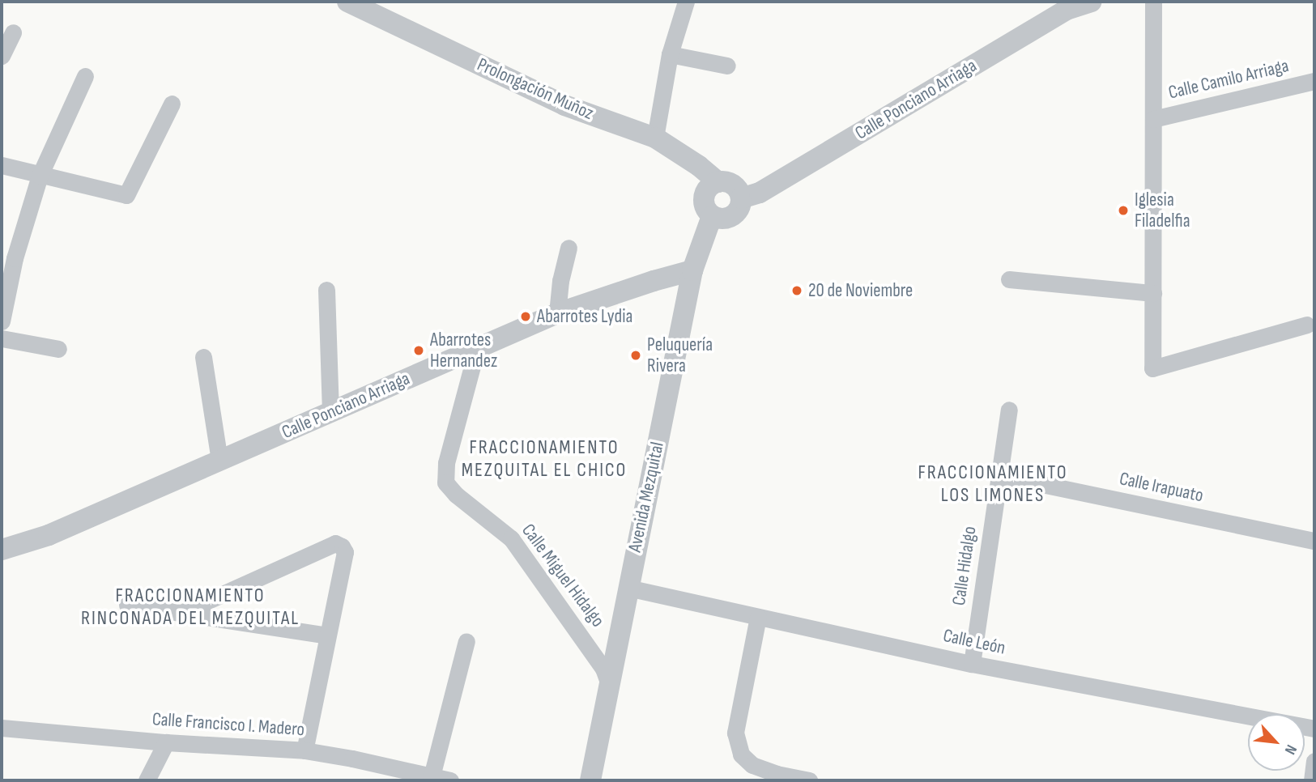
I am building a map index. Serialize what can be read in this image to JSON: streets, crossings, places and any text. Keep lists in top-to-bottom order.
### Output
{
  "streets": {
    "street": [
      "Calle Camilo Arriaga",
      "Prolongación Muñoz",
      "Calle Ponciano Arriaga",
      "Calle Irapuato",
      "Avenida Mezquital",
      "Calle Hidalgo",
      "Calle Miguel Hidalgo",
      "Calle León",
      "Calle Francisco I. Madero"
    ]
  },
  "crossings": [
    ["Prolongación Muñoz", "Calle Ponciano Arriaga"],
    ["Prolongación Muñoz", "Avenida Mezquital"],
    ["Calle Ponciano Arriaga", "Avenida Mezquital"],
    ["Calle Ponciano Arriaga", "Calle Miguel Hidalgo"],
    ["Calle Irapuato", "Calle Hidalgo"],
    ["Avenida Mezquital", "Calle Miguel Hidalgo"],
    ["Avenida Mezquital", "Calle León"],
    ["Calle Hidalgo", "Calle León"]
  ],
  "districts": ["FRACCIONAMIENTO MEZQUITAL EL CHICO", "FRACCIONAMIENTO LOS LIMONES", "FRACCIONAMIENTO RINCONADA DEL MEZQUITAL"],
  "places": [
    "Iglesia Filadelfia",
    "20 de Noviembre",
    "Abarrotes Lydia",
    "Abarrotes Hernandez",
    "Peluquería Rivera"
  ],
  "north": "bottom right"
}
